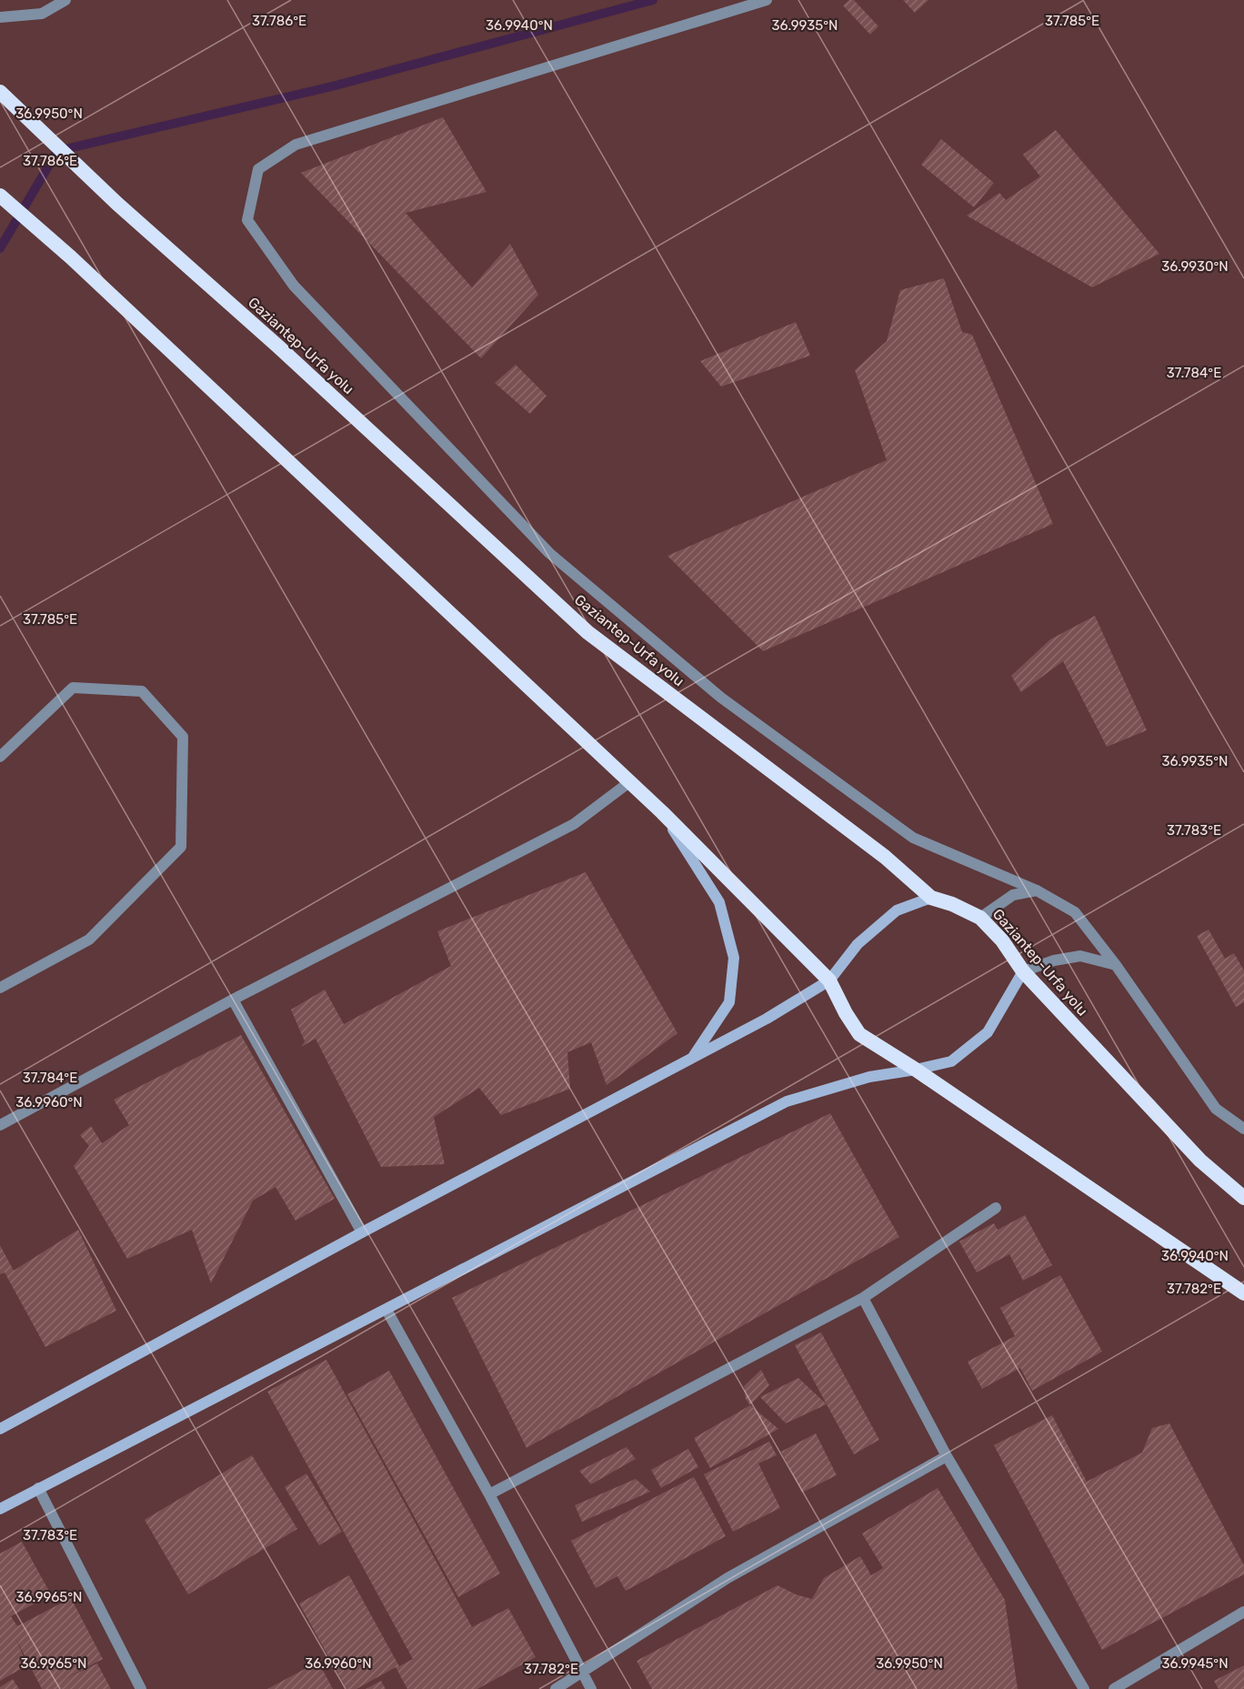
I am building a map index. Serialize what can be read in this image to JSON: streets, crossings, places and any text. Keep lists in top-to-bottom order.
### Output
{
  "streets": {
    "highway": ["Gaziantep-Urfa yolu"]
  },
  "coordinates": [
    "37.786°E",
    "37.785°E",
    "36.9940°N",
    "36.9935°N",
    "36.9950°N",
    "36.9930°N",
    "37.784°E",
    "37.783°E",
    "36.9960°N",
    "37.782°E",
    "36.9965°N",
    "36.9945°N"
  ]
}
